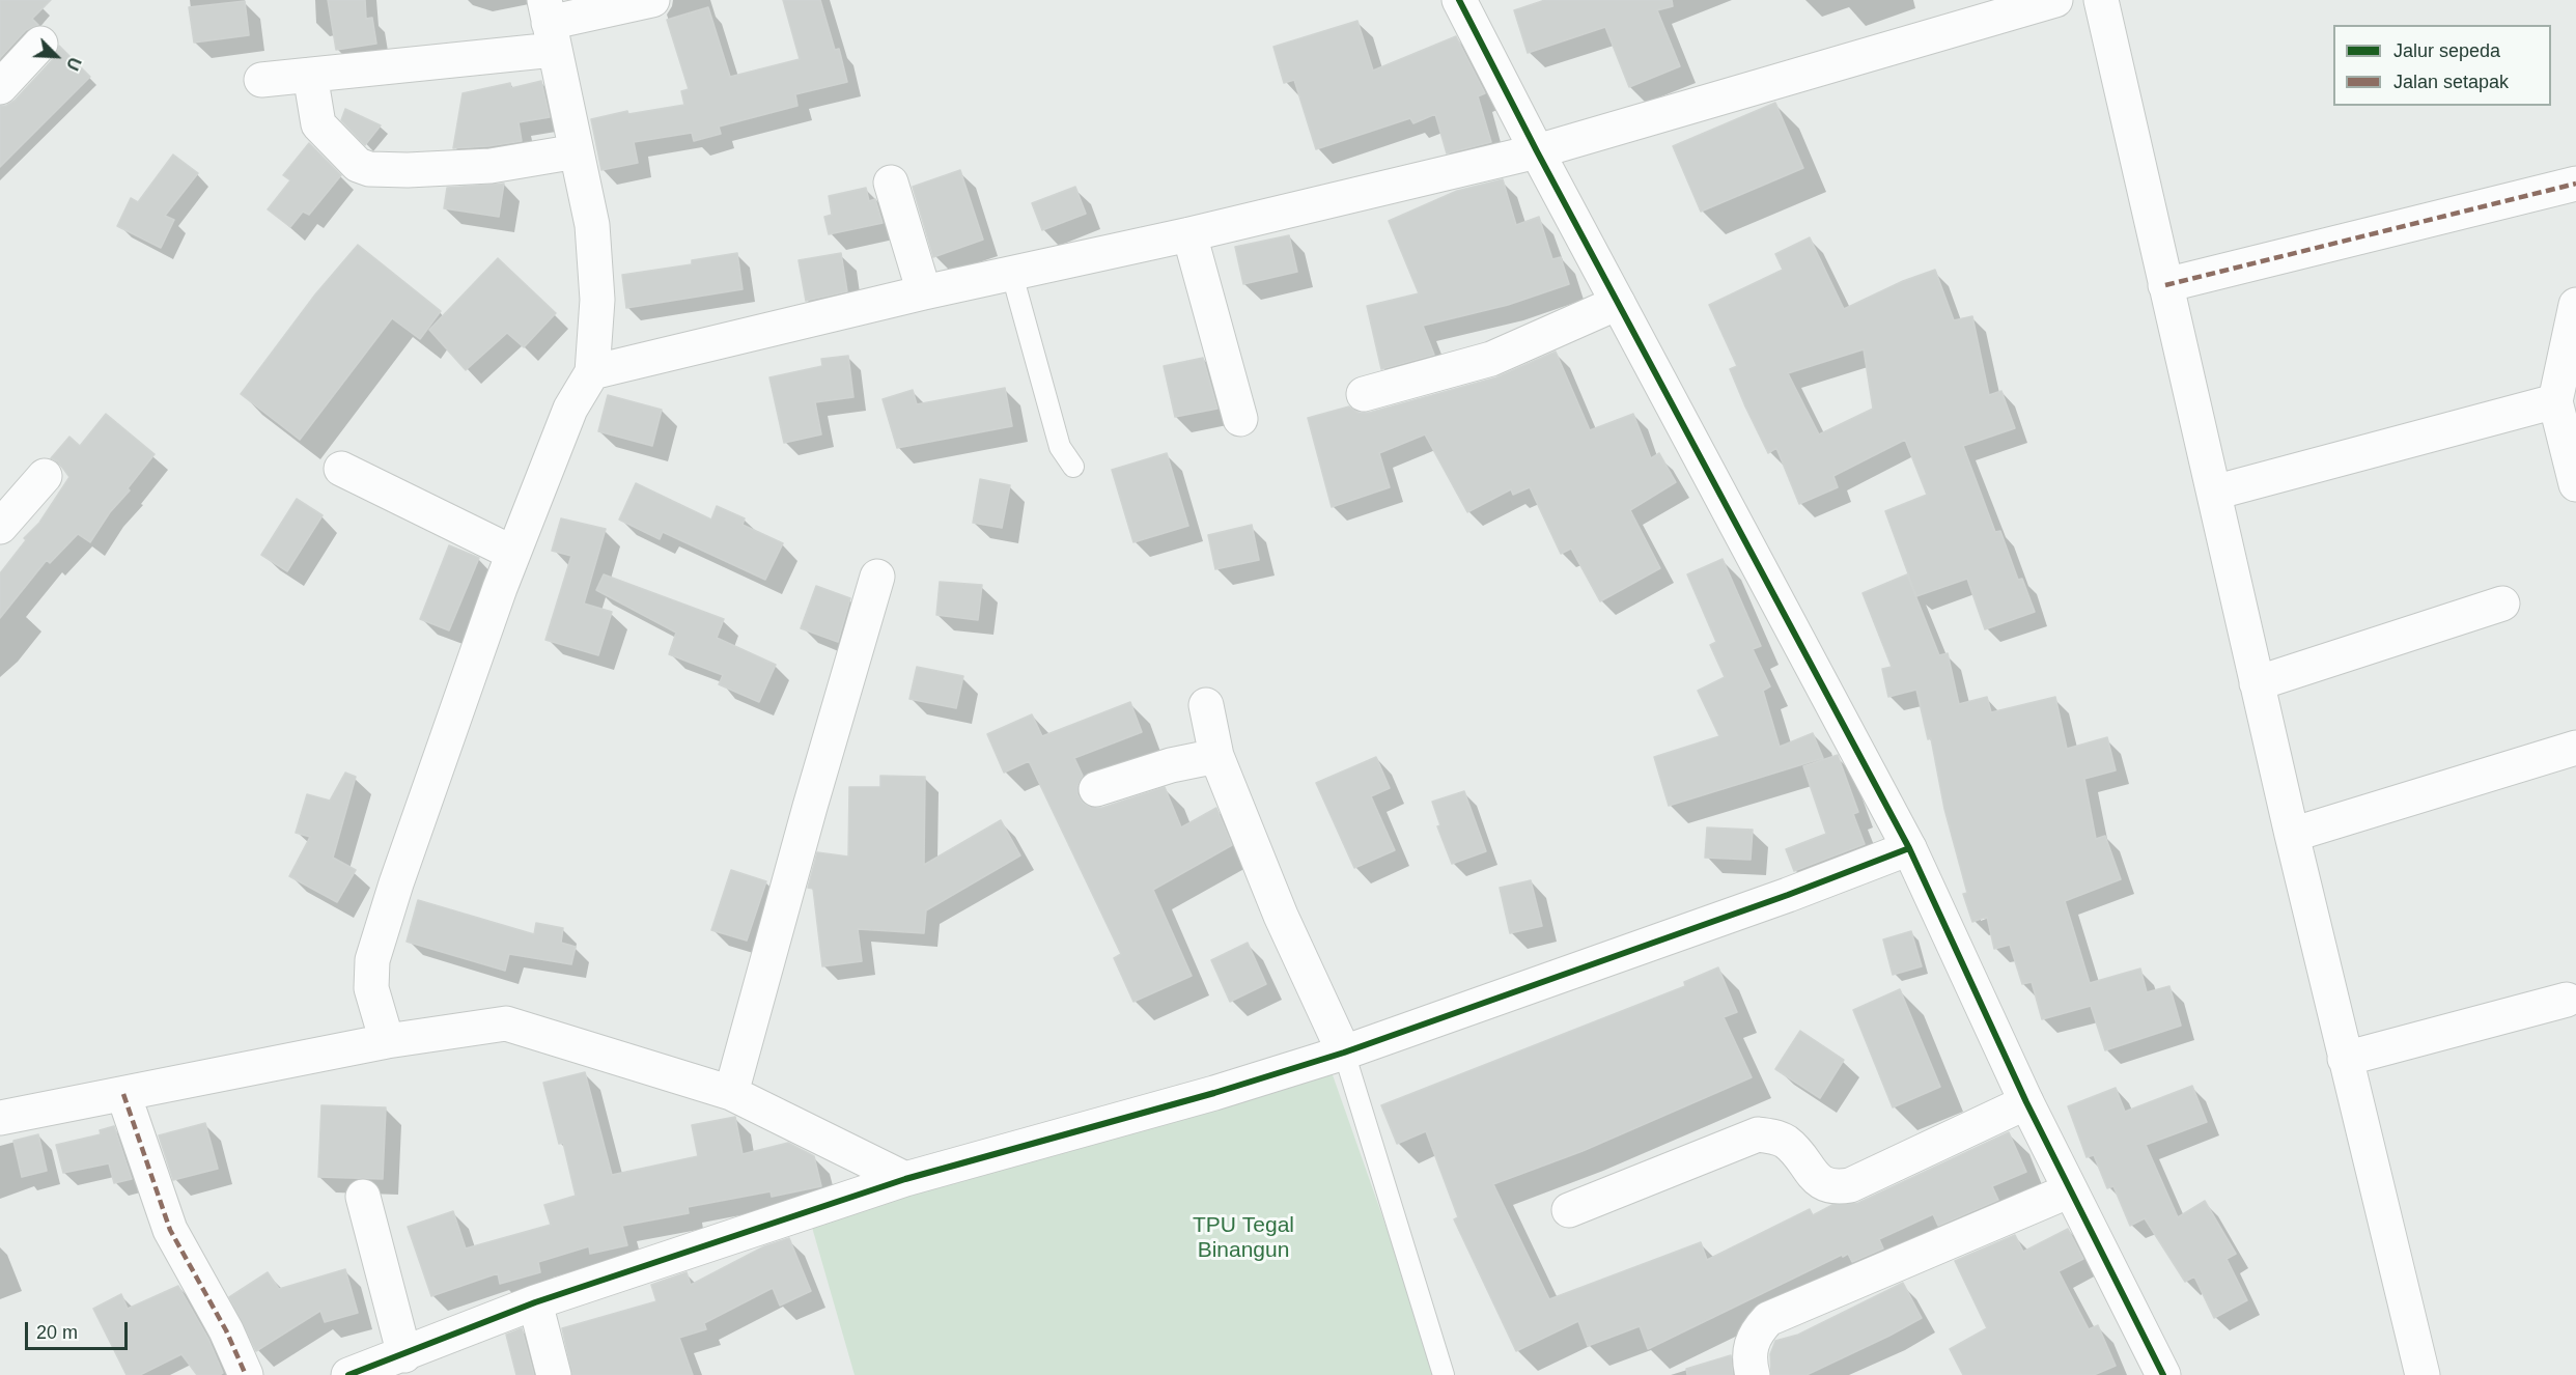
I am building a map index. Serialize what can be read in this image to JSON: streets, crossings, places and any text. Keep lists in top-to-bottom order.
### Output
{
  "parks": ["TPU Tegal Binangun"],
  "legend": ["Jalur sepeda", "Jalan setapak"],
  "scale_bar": "20 m",
  "north": "bottom right"
}
